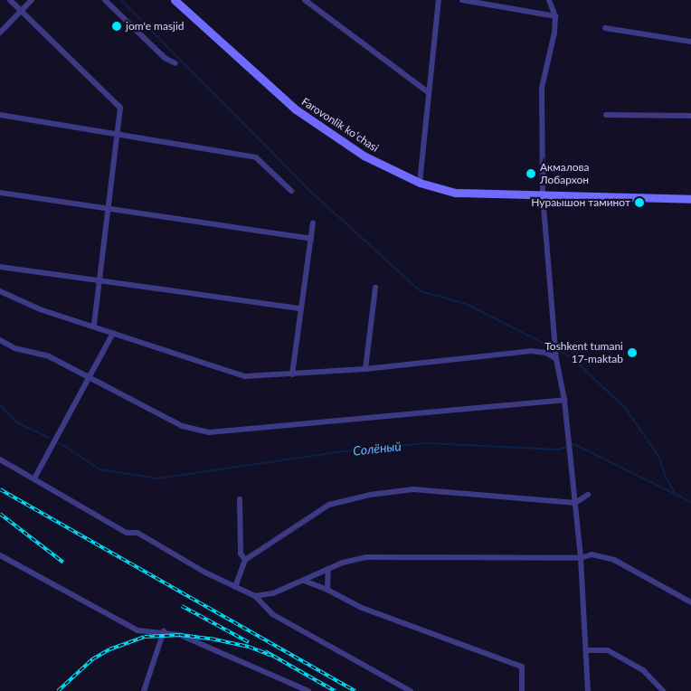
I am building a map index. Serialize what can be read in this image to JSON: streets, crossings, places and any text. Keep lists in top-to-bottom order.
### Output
{
  "streets": {
    "street": ["Farovonlik koʻchasi"]
  },
  "water": ["Солёный"],
  "places": [
    "jom'e masjid",
    "Акмалова Лобархон",
    "Нураышон таминот",
    "Toshkent tumani 17-maktab"
  ]
}
